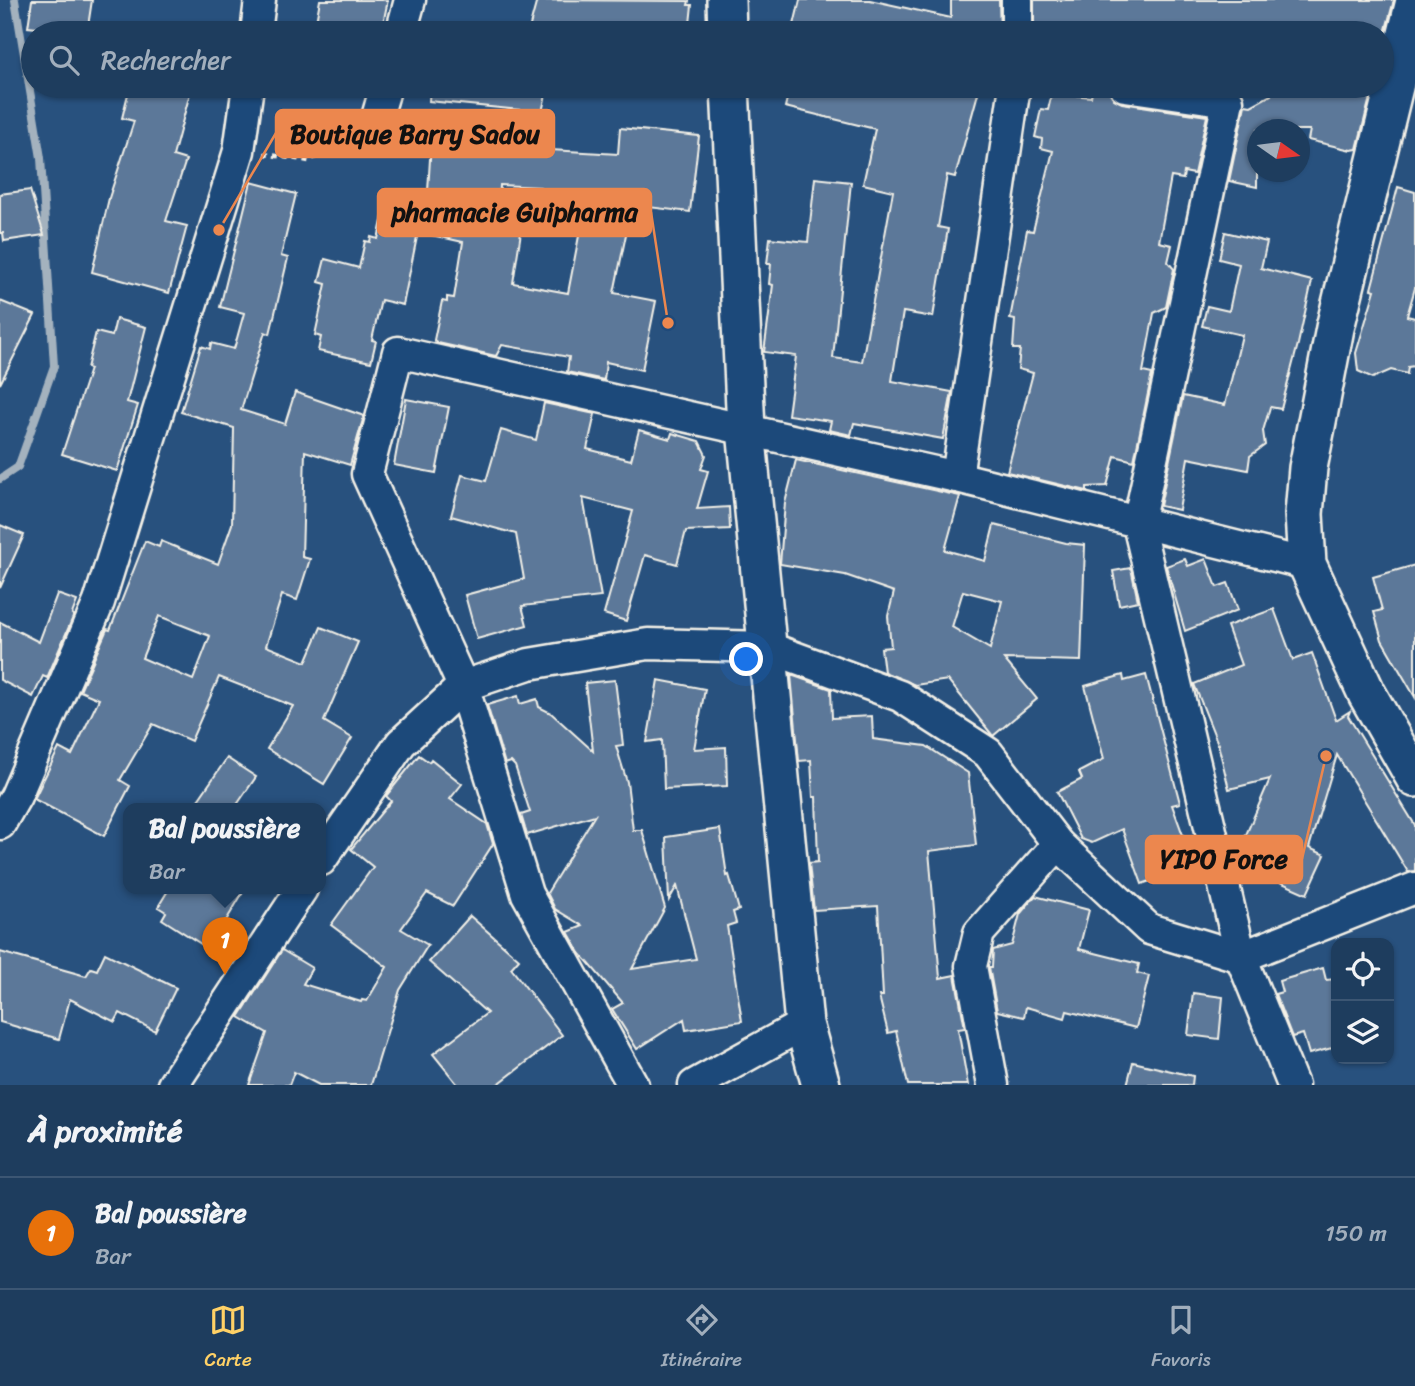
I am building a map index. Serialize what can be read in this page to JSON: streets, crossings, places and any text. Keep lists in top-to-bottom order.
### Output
{
  "places": ["Boutique Barry Sadou", "pharmacie Guipharma", "YIPO Force"],
  "north": "right",
  "page": {
    "search": "Rechercher",
    "popup": ["Bal poussière", "Bar"],
    "pins": "1",
    "heading": "À proximité",
    "list": [
      {
        "mark": "1",
        "name": "Bal poussière",
        "note": "Bar",
        "value": "150 m"
      }
    ],
    "nav": ["Carte", "Itinéraire", "Favoris"]
  }
}
